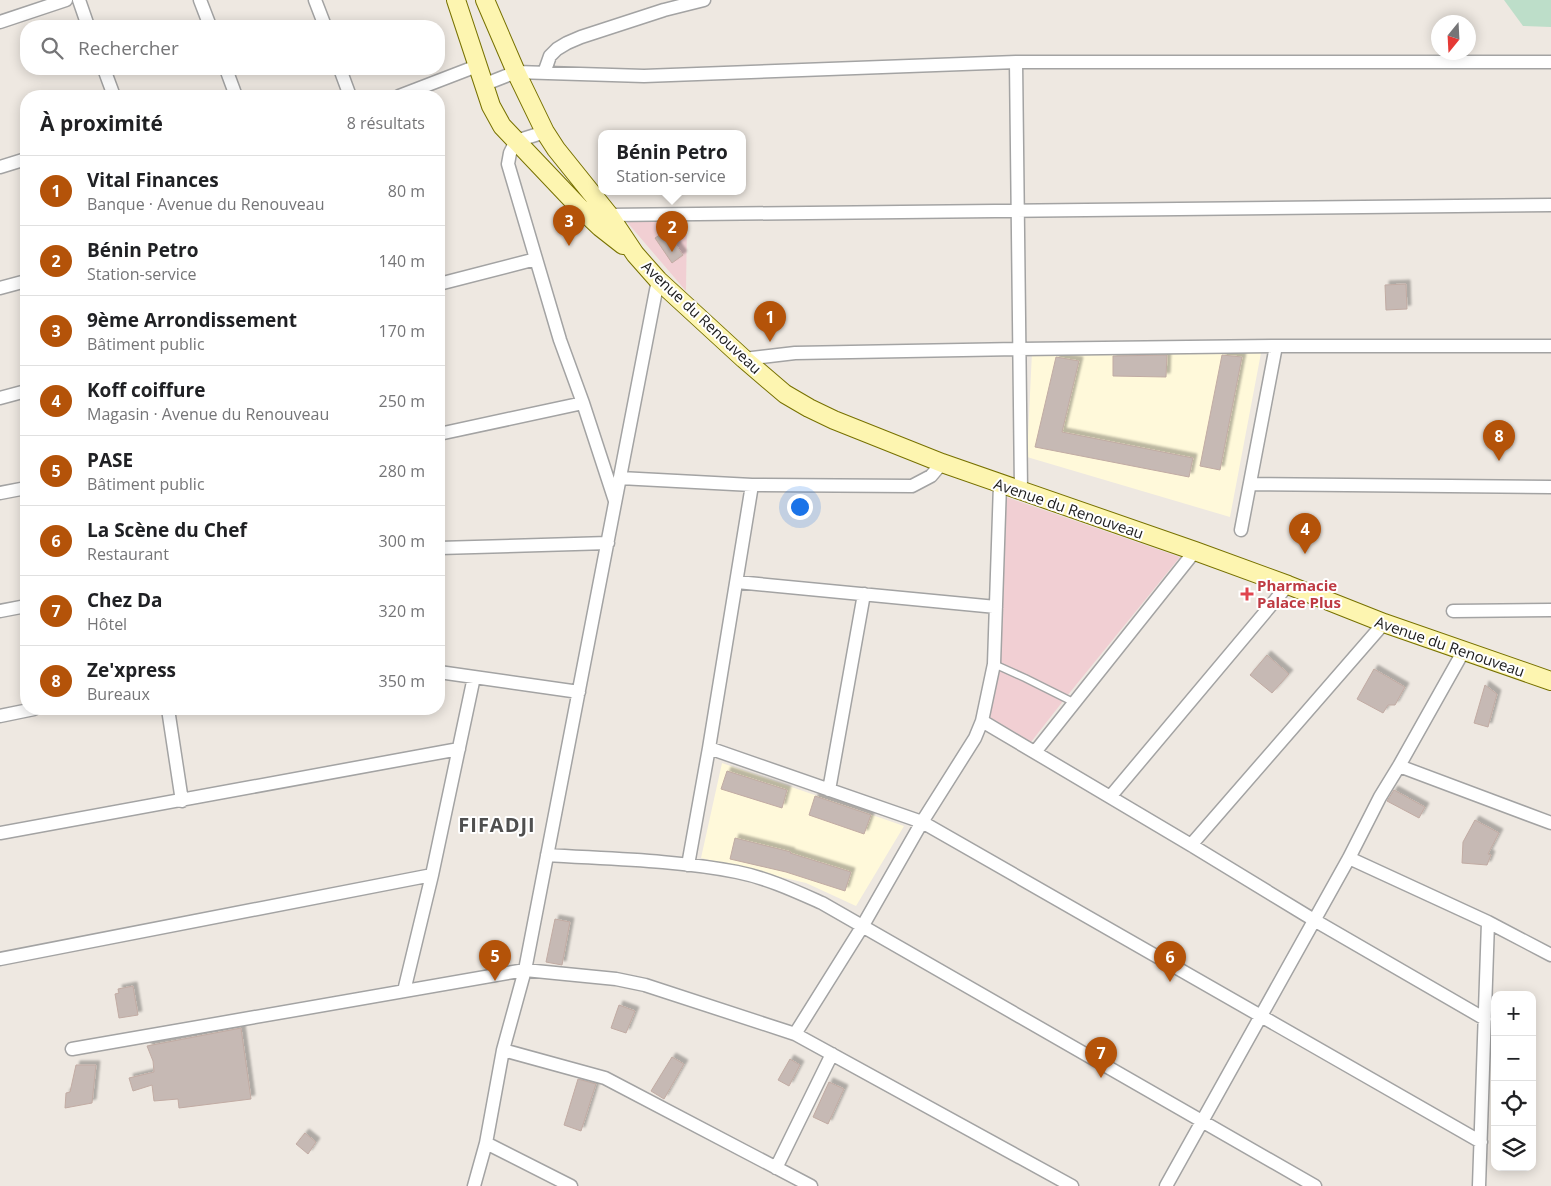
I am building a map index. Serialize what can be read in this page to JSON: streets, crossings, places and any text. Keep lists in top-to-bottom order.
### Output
{
  "streets": {
    "main road": ["Avenue du Renouveau"]
  },
  "districts": ["FIFADJI"],
  "places": {
    "health": ["Pharmacie Palace Plus"]
  },
  "north": "bottom",
  "page": {
    "search": "Rechercher",
    "heading": ["À proximité", "8 résultats"],
    "popup": ["Bénin Petro", "Station-service"],
    "list": [
      {
        "mark": "1",
        "name": "Vital Finances",
        "note": "Banque · Avenue du Renouveau",
        "value": "80 m"
      },
      {
        "mark": "2",
        "name": "Bénin Petro",
        "note": "Station-service",
        "value": "140 m"
      },
      {
        "mark": "3",
        "name": "9ème Arrondissement",
        "note": "Bâtiment public",
        "value": "170 m"
      },
      {
        "mark": "4",
        "name": "Koff coiffure",
        "note": "Magasin · Avenue du Renouveau",
        "value": "250 m"
      },
      {
        "mark": "5",
        "name": "PASE",
        "note": "Bâtiment public",
        "value": "280 m"
      },
      {
        "mark": "6",
        "name": "La Scène du Chef",
        "note": "Restaurant",
        "value": "300 m"
      },
      {
        "mark": "7",
        "name": "Chez Da",
        "note": "Hôtel",
        "value": "320 m"
      },
      {
        "mark": "8",
        "name": "Ze'xpress",
        "note": "Bureaux",
        "value": "350 m"
      }
    ],
    "pins": [
      "3",
      "2",
      "1",
      "8",
      "4",
      "5",
      "6",
      "7"
    ],
    "map_buttons": ["+", "−"]
  }
}
